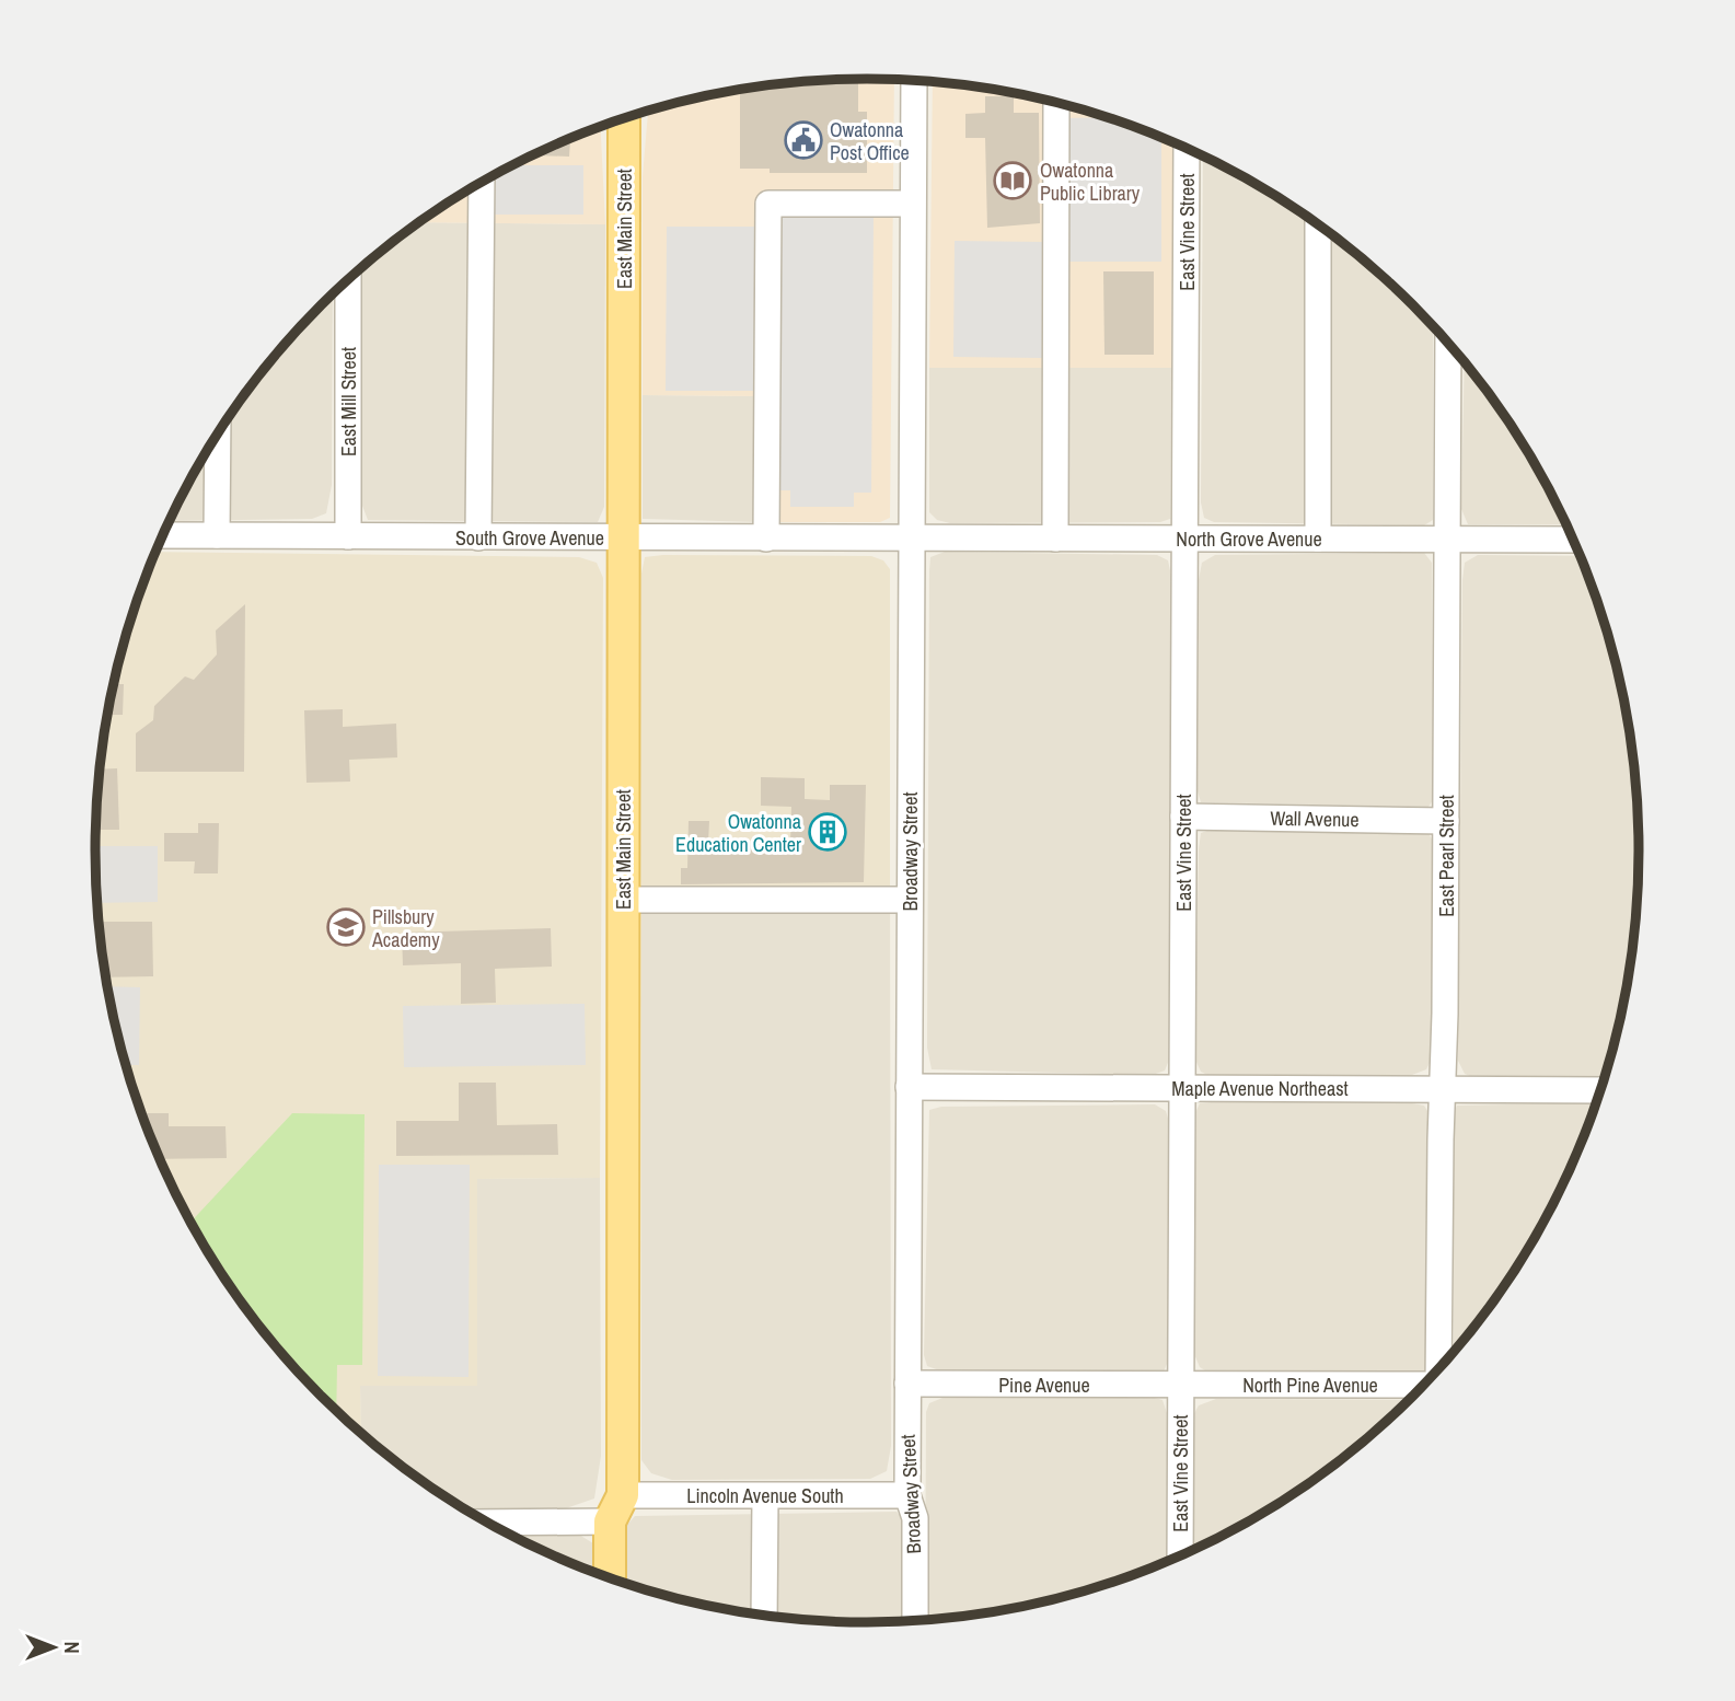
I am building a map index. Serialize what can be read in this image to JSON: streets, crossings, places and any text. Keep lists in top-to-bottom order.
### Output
{
  "streets": {
    "main road": ["East Main Street"],
    "street": [
      "East Vine Street",
      "East Mill Street",
      "South Grove Avenue",
      "North Grove Avenue",
      "Wall Avenue",
      "Broadway Street",
      "East Pearl Street",
      "Maple Avenue Northeast",
      "Pine Avenue",
      "North Pine Avenue",
      "Lincoln Avenue South"
    ]
  },
  "crossings": [
    ["East Main Street", "South Grove Avenue"],
    ["East Main Street", "Lincoln Avenue South"],
    ["East Vine Street", "North Grove Avenue"],
    ["East Vine Street", "Wall Avenue"],
    ["East Vine Street", "Maple Avenue Northeast"],
    ["East Vine Street", "Pine Avenue"],
    ["East Vine Street", "North Pine Avenue"],
    ["East Mill Street", "South Grove Avenue"],
    ["South Grove Avenue", "North Grove Avenue"],
    ["South Grove Avenue", "Broadway Street"],
    ["North Grove Avenue", "Broadway Street"],
    ["North Grove Avenue", "East Pearl Street"],
    ["Wall Avenue", "East Pearl Street"],
    ["Broadway Street", "Maple Avenue Northeast"],
    ["Broadway Street", "Pine Avenue"],
    ["Broadway Street", "Lincoln Avenue South"],
    ["East Pearl Street", "Maple Avenue Northeast"],
    ["Pine Avenue", "North Pine Avenue"]
  ],
  "places": {
    "public building": ["Owatonna Post Office"],
    "library": ["Owatonna Public Library"],
    "building": ["Owatonna Education Center"],
    "school or university": ["Pillsbury Academy"]
  },
  "north": "right"
}
